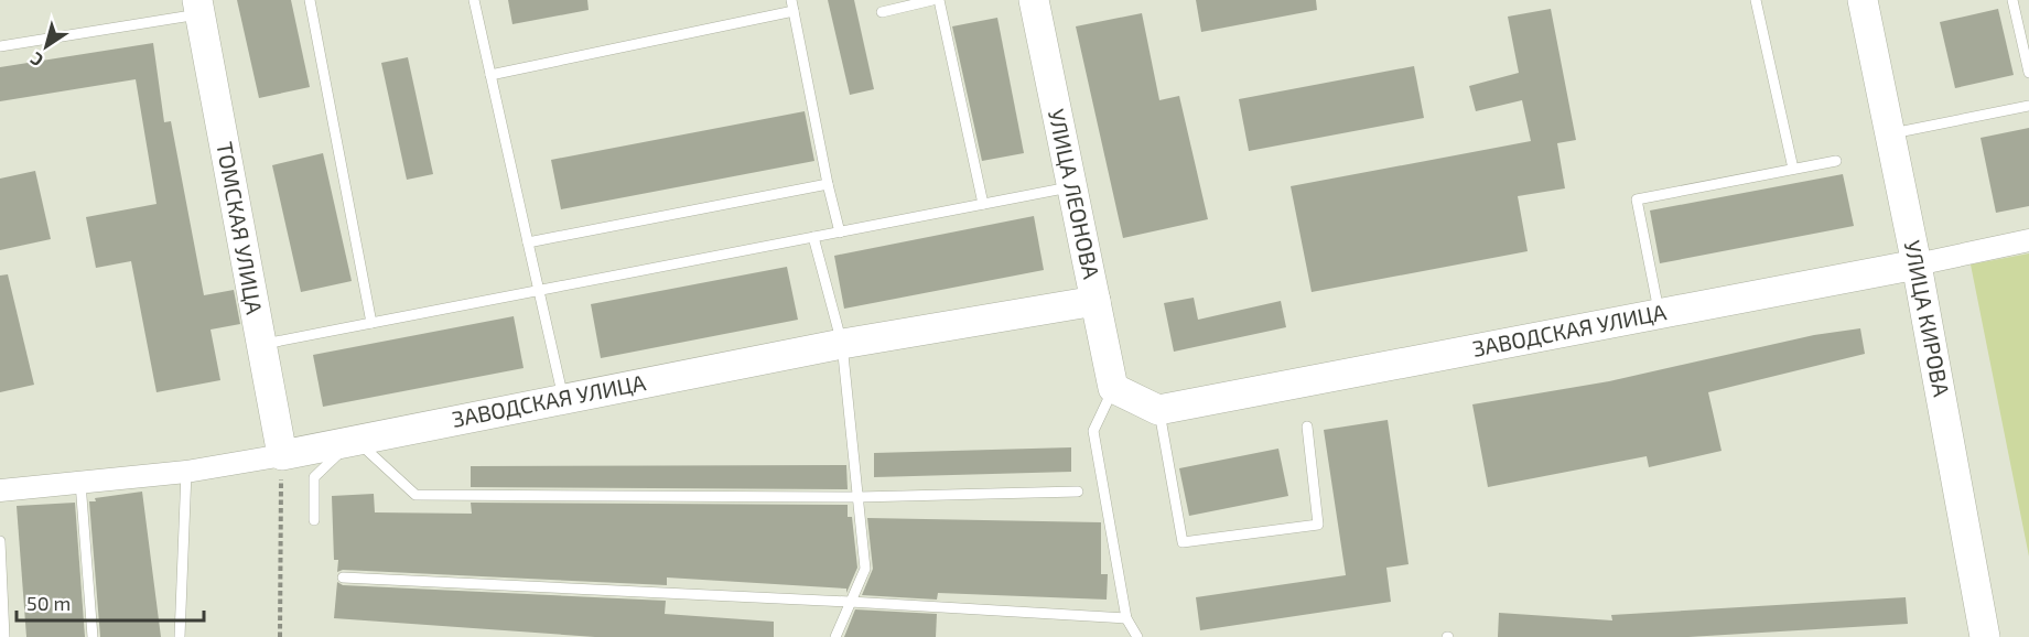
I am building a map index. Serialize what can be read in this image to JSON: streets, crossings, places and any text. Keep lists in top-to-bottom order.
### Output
{
  "streets": {
    "street": [
      "УЛИЦА ЛЕОНОВА",
      "ТОМСКАЯ УЛИЦА",
      "УЛИЦА КИРОВА",
      "ЗАВОДСКАЯ УЛИЦА"
    ]
  },
  "crossings": [
    ["УЛИЦА ЛЕОНОВА", "ЗАВОДСКАЯ УЛИЦА"],
    ["ТОМСКАЯ УЛИЦА", "ЗАВОДСКАЯ УЛИЦА"],
    ["УЛИЦА КИРОВА", "ЗАВОДСКАЯ УЛИЦА"]
  ],
  "scale_bar": "50 m",
  "north": "bottom left"
}
